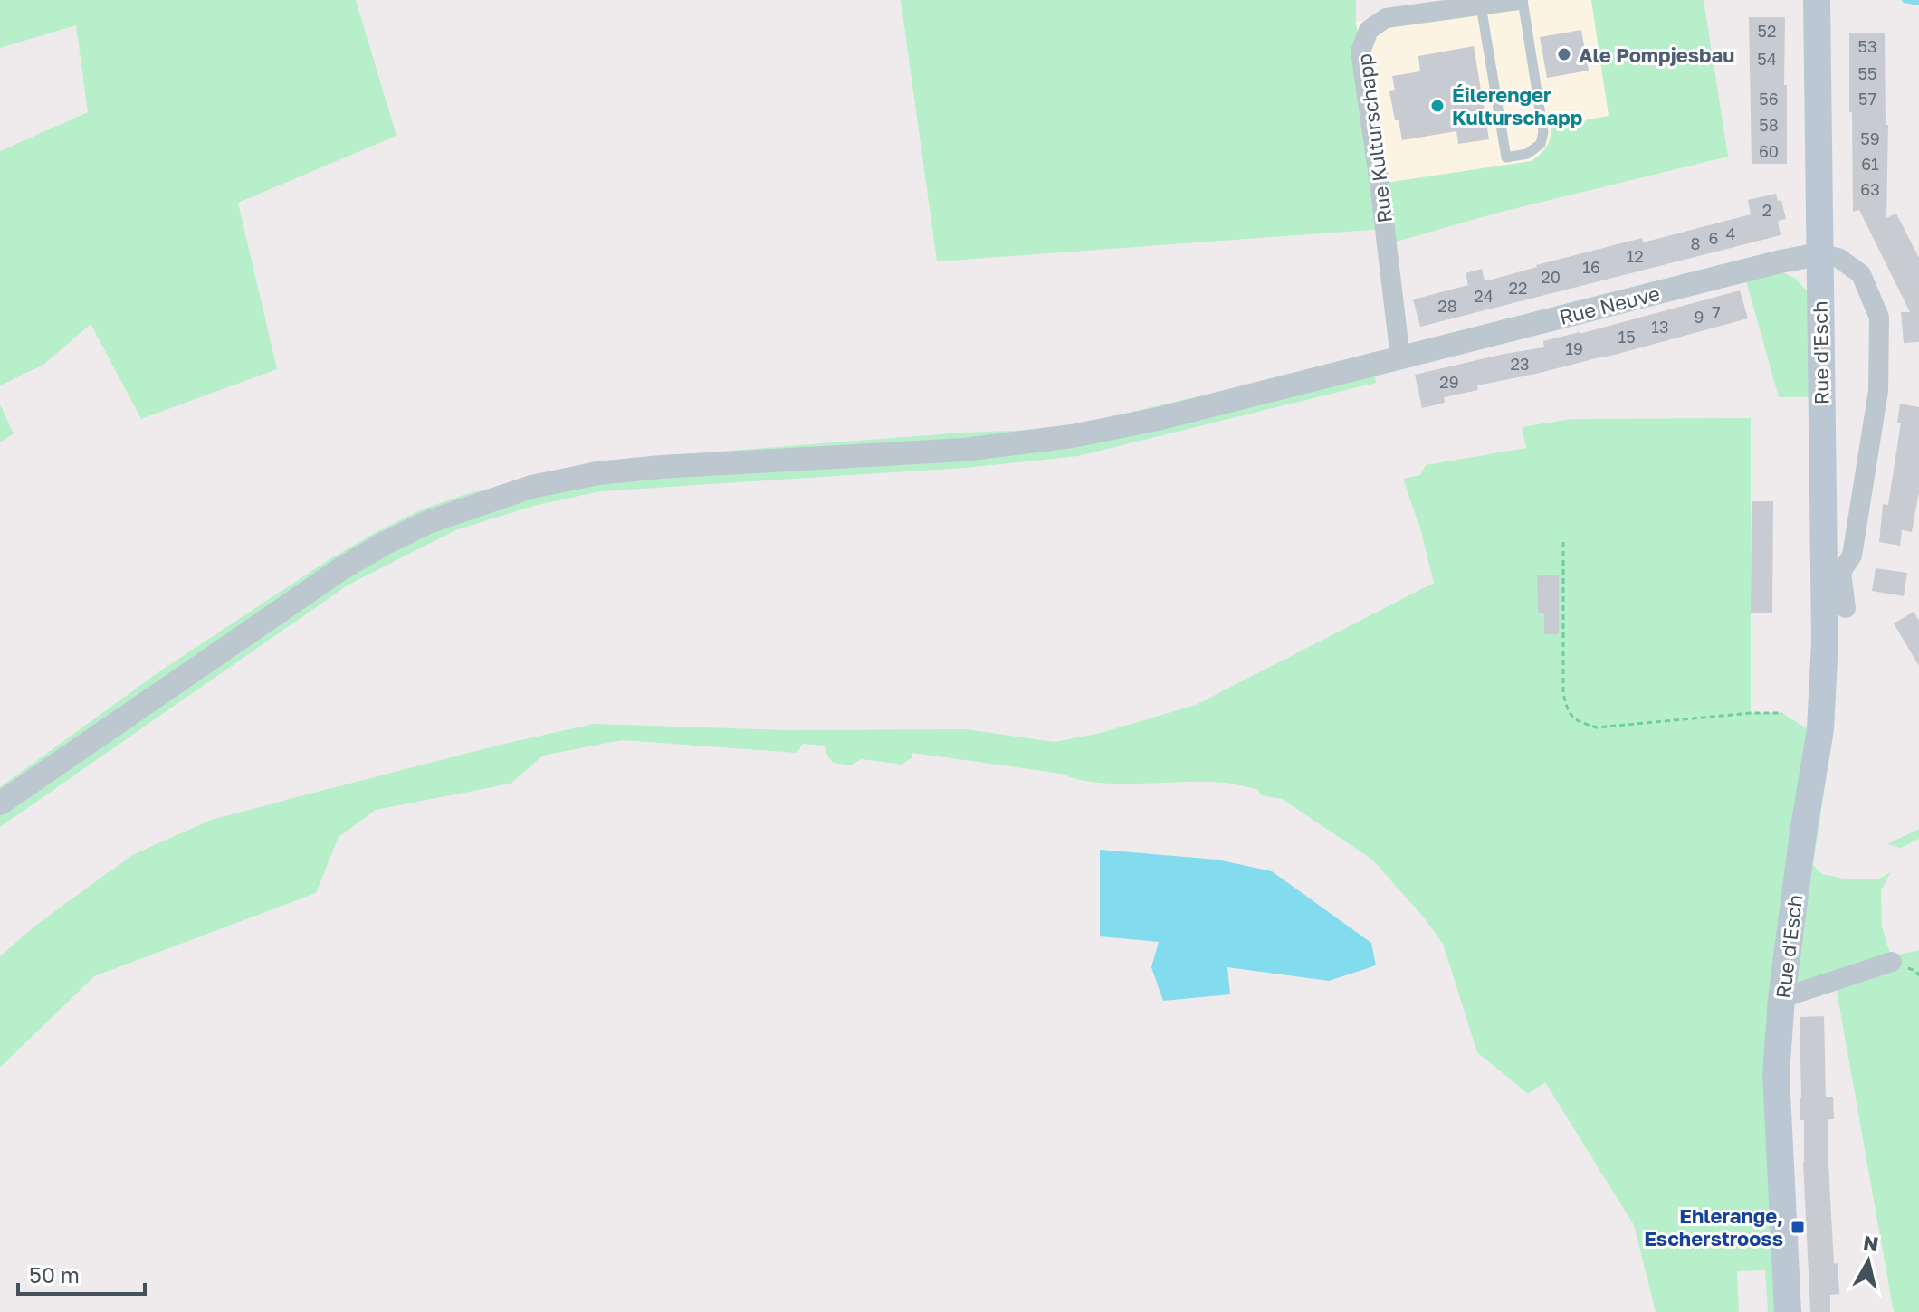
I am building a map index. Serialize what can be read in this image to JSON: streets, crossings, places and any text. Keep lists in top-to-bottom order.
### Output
{
  "streets": {
    "main road": ["Rue d'Esch"],
    "street": ["Rue Kulturschapp", "Rue Neuve"]
  },
  "crossings": [
    ["Rue Kulturschapp", "Rue Neuve"],
    ["Rue Neuve", "Rue d'Esch"]
  ],
  "places": {
    "other": ["Ale Pompjesbau", "Éilerenger Kulturschapp"],
    "transit": ["Ehlerange, Escherstrooss"]
  },
  "house_numbers": [
    "52",
    "53",
    "54",
    "55",
    "56",
    "57",
    "58",
    "59",
    "60",
    "61",
    "63",
    "2",
    "4",
    "6",
    "8",
    "12",
    "16",
    "20",
    "22",
    "24",
    "28",
    "7",
    "9",
    "13",
    "15",
    "19",
    "23",
    "29"
  ],
  "scale_bar": "50 m",
  "north": "top"
}
